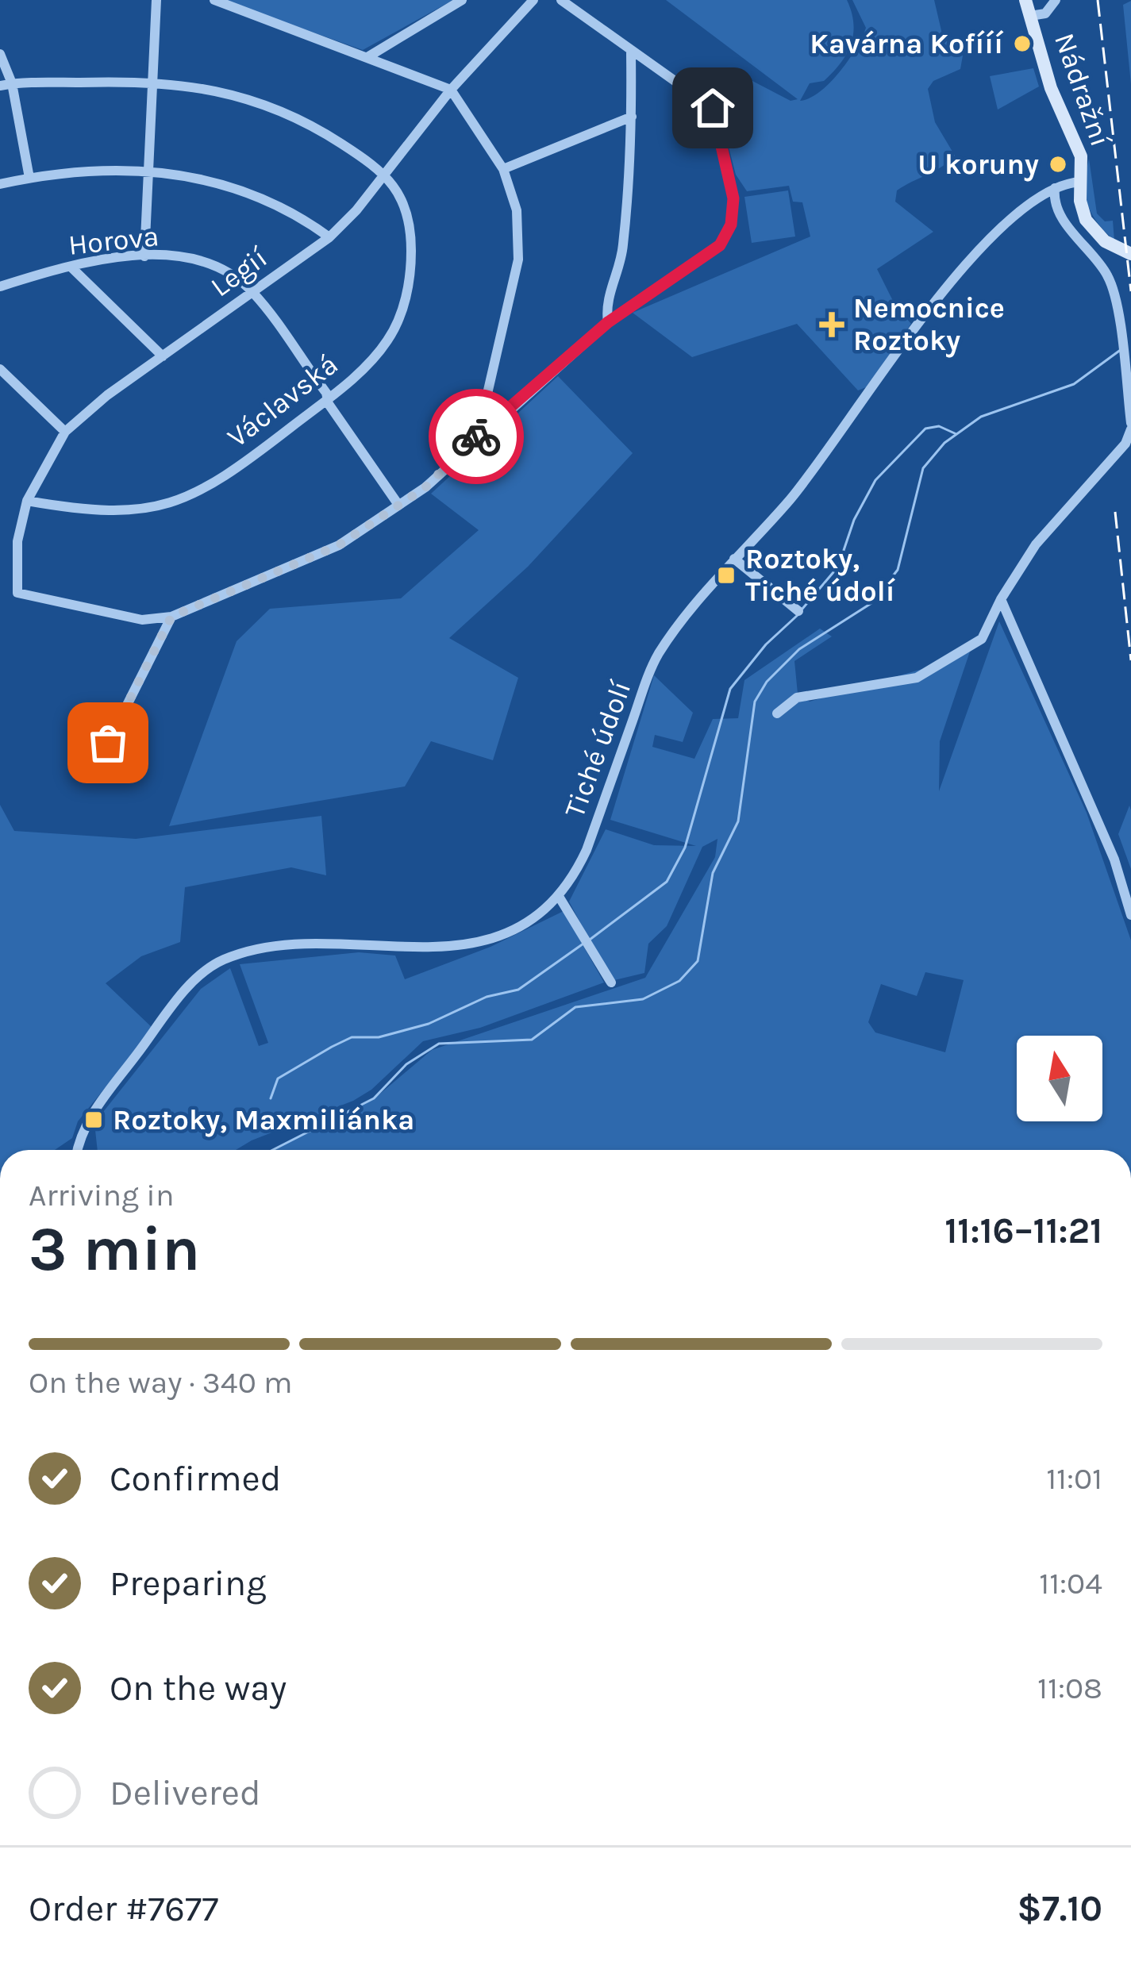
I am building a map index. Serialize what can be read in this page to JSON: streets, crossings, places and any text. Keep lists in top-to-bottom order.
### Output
{
  "streets": {
    "main road": ["Nádražní"],
    "street": [
      "Horova",
      "Legií",
      "Václavská",
      "Tiché údolí"
    ]
  },
  "crossings": [
    ["Horova", "Legií"],
    ["Horova", "Václavská"],
    ["Legií", "Václavská"]
  ],
  "places": {
    "other": ["Kavárna Kofííí", "U koruny"],
    "health": ["Nemocnice Roztoky"],
    "transit": ["Roztoky, Tiché údolí", "Roztoky, Maxmiliánka"]
  },
  "north": "top",
  "page": {
    "heading": ["3 min", "Arriving in", "11:16–11:21"],
    "panel": ["Order #7677", "$7.10"],
    "bar": "On the way · 340 m",
    "list": [
      ["Confirmed", "11:01"],
      ["Preparing", "11:04"],
      ["On the way", "11:08"],
      "Delivered"
    ]
  }
}
